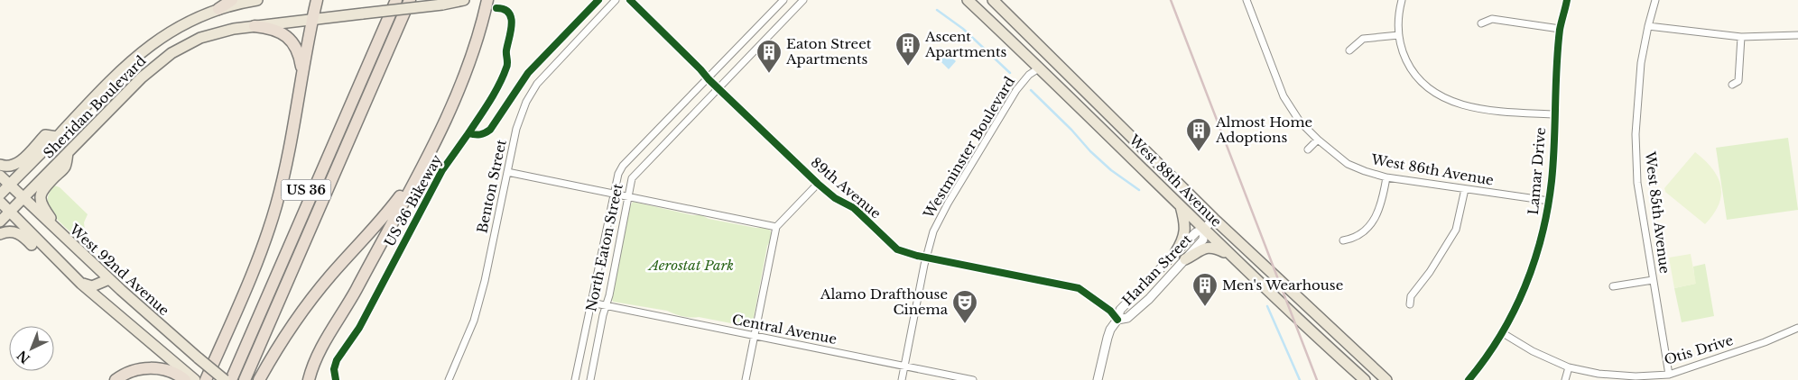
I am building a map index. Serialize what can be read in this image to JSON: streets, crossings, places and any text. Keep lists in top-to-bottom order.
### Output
{
  "streets": {
    "highway": ["US 36"],
    "main road": ["Sheridan Boulevard", "West 88th Avenue", "West 92nd Avenue"],
    "street": [
      "Westminster Boulevard",
      "West 86th Avenue",
      "Lamar Drive",
      "Benton Street",
      "89th Avenue",
      "West 85th Avenue",
      "North Eaton Street",
      "Harlan Street",
      "Central Avenue",
      "Otis Drive"
    ],
    "cycle path": ["US 36 Bikeway"]
  },
  "crossings": [
    ["Sheridan Boulevard", "West 92nd Avenue"],
    ["Westminster Boulevard", "West 88th Avenue"],
    ["Westminster Boulevard", "89th Avenue"],
    ["Westminster Boulevard", "Central Avenue"],
    ["West 86th Avenue", "Lamar Drive"],
    ["Lamar Drive", "Otis Drive"],
    ["West 88th Avenue", "Harlan Street"],
    ["89th Avenue", "North Eaton Street"],
    ["89th Avenue", "Harlan Street"],
    ["US 36", "West 92nd Avenue"],
    ["West 85th Avenue", "Otis Drive"],
    ["North Eaton Street", "Central Avenue"]
  ],
  "parks": ["Aerostat Park"],
  "places": {
    "building": [
      "Ascent Apartments",
      "Eaton Street Apartments",
      "Almost Home Adoptions",
      "Men's Wearhouse"
    ],
    "theatre": ["Alamo Drafthouse Cinema"]
  },
  "north": "bottom left"
}
